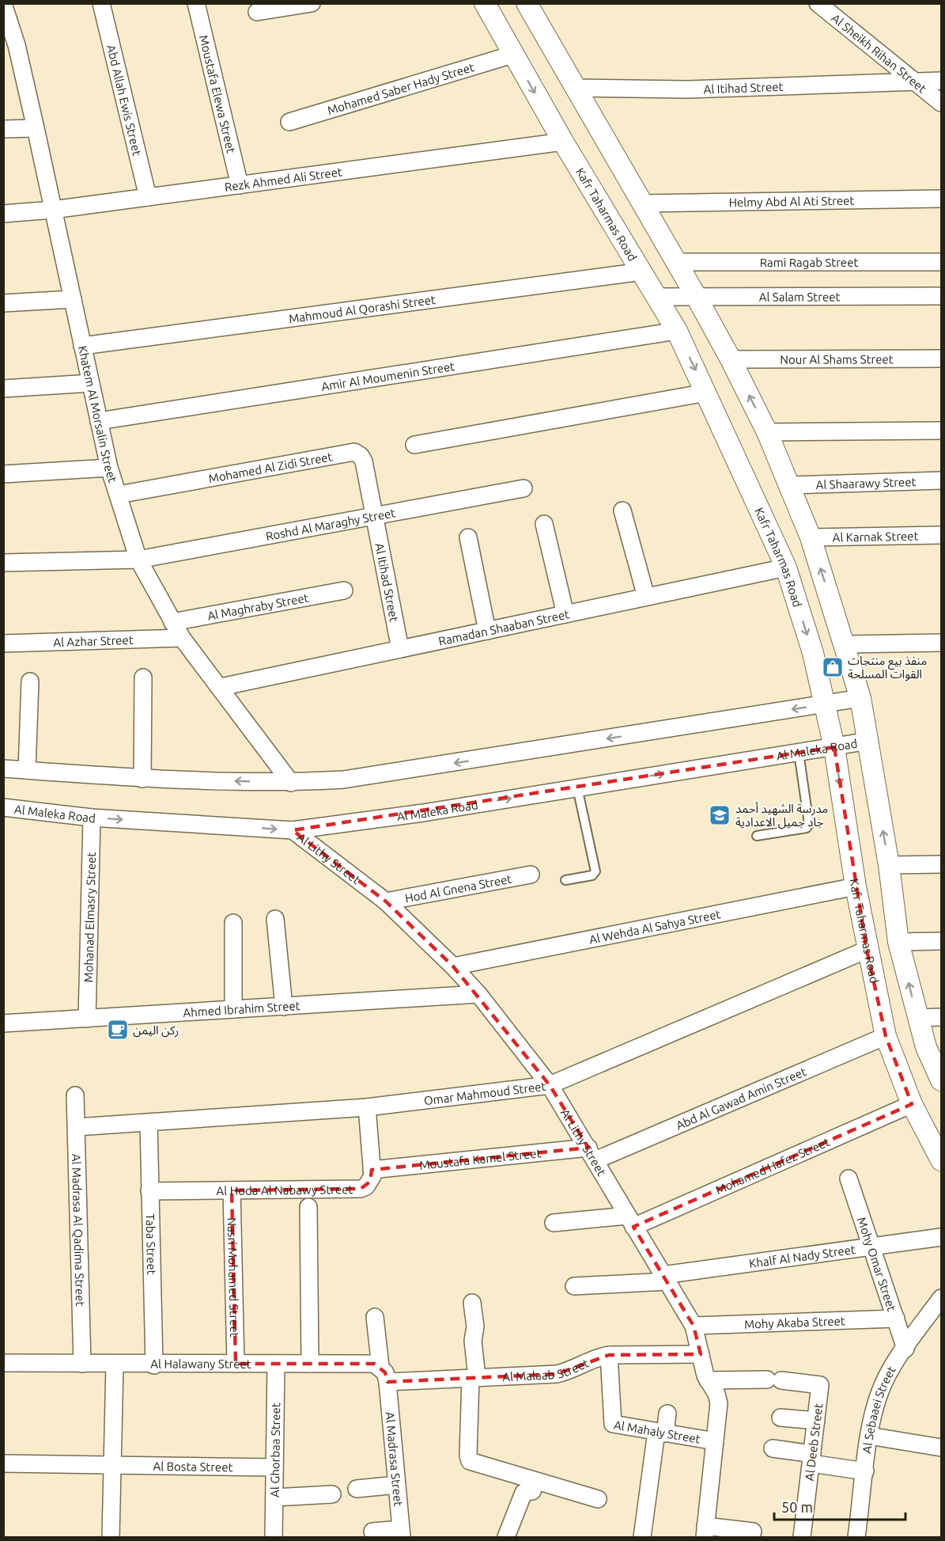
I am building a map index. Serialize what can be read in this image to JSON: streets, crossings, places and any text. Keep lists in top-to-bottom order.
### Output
{
  "streets": {
    "street": [
      "Al Sheikh Rihan Street",
      "Mohamed Saber Hady Street",
      "Al Itihad Street",
      "Moustafa Elewa Street",
      "Abd Allah Ewis Street",
      "Rezk Ahmed Ali Street",
      "Helmy Abd Al Ati Street",
      "Kafr Taharmas Road",
      "Rami Ragab Street",
      "Al Salam Street",
      "Mahmoud Al Qorashi Street",
      "Nour Al Shams Street",
      "Amir Al Moumenin Street",
      "Khatem Al Morsalin Street",
      "Mohamed Al Zidi Street",
      "Al Shaarawy Street",
      "Roshd Al Maraghy Street",
      "Al Karnak Street",
      "Al Maghraby Street",
      "Ramadan Shaaban Street",
      "Al Azhar Street",
      "Al Maleka Road",
      "Al Lithy Street",
      "Hod Al Gnena Street",
      "Mohanad Elmasry Street",
      "Al Wehda Al Sahya Street",
      "Ahmed Ibrahim Street",
      "Omar Mahmoud Street",
      "Abd Al Gawad Amin Street",
      "Moustafa Kamel Street",
      "Mohamed Hafez Street",
      "Al Hoda Al Nabawy Street",
      "Al Madrasa Al Qadima Street",
      "Taba Street",
      "Khalf Al Nady Street",
      "Mohy Omar Street",
      "Nasri Mohamed Street",
      "Mohy Akaba Street",
      "Al Halawany Street",
      "Al Malaab Street",
      "Al Sebaaei Street",
      "Al Mahaly Street",
      "Al Deeb Street",
      "Al Ghorbaa Street",
      "Al Madrasa Street",
      "Al Bosta Street"
    ]
  },
  "crossings": [
    ["Al Sheikh Rihan Street", "Al Itihad Street"],
    ["Mohamed Saber Hady Street", "Kafr Taharmas Road"],
    ["Al Itihad Street", "Mohamed Al Zidi Street"],
    ["Al Itihad Street", "Roshd Al Maraghy Street"],
    ["Al Itihad Street", "Ramadan Shaaban Street"],
    ["Moustafa Elewa Street", "Rezk Ahmed Ali Street"],
    ["Abd Allah Ewis Street", "Rezk Ahmed Ali Street"],
    ["Rezk Ahmed Ali Street", "Kafr Taharmas Road"],
    ["Rezk Ahmed Ali Street", "Khatem Al Morsalin Street"],
    ["Kafr Taharmas Road", "Al Salam Street"],
    ["Kafr Taharmas Road", "Mahmoud Al Qorashi Street"],
    ["Kafr Taharmas Road", "Amir Al Moumenin Street"],
    ["Kafr Taharmas Road", "Ramadan Shaaban Street"],
    ["Kafr Taharmas Road", "Al Maleka Road"],
    ["Kafr Taharmas Road", "Al Wehda Al Sahya Street"],
    ["Kafr Taharmas Road", "Omar Mahmoud Street"],
    ["Kafr Taharmas Road", "Abd Al Gawad Amin Street"],
    ["Kafr Taharmas Road", "Mohamed Hafez Street"],
    ["Mahmoud Al Qorashi Street", "Khatem Al Morsalin Street"],
    ["Amir Al Moumenin Street", "Khatem Al Morsalin Street"],
    ["Khatem Al Morsalin Street", "Mohamed Al Zidi Street"],
    ["Khatem Al Morsalin Street", "Roshd Al Maraghy Street"],
    ["Khatem Al Morsalin Street", "Al Maghraby Street"],
    ["Khatem Al Morsalin Street", "Ramadan Shaaban Street"],
    ["Khatem Al Morsalin Street", "Al Azhar Street"],
    ["Mohamed Al Zidi Street", "Roshd Al Maraghy Street"],
    ["Al Maleka Road", "Al Lithy Street"],
    ["Al Maleka Road", "Mohanad Elmasry Street"],
    ["Al Lithy Street", "Hod Al Gnena Street"],
    ["Al Lithy Street", "Al Wehda Al Sahya Street"],
    ["Al Lithy Street", "Ahmed Ibrahim Street"],
    ["Al Lithy Street", "Omar Mahmoud Street"],
    ["Al Lithy Street", "Abd Al Gawad Amin Street"],
    ["Al Lithy Street", "Moustafa Kamel Street"],
    ["Al Lithy Street", "Mohamed Hafez Street"],
    ["Al Lithy Street", "Khalf Al Nady Street"],
    ["Al Lithy Street", "Mohy Akaba Street"],
    ["Al Lithy Street", "Al Malaab Street"],
    ["Al Lithy Street", "Al Mahaly Street"],
    ["Al Lithy Street", "Al Deeb Street"],
    ["Mohanad Elmasry Street", "Ahmed Ibrahim Street"],
    ["Omar Mahmoud Street", "Al Madrasa Al Qadima Street"],
    ["Omar Mahmoud Street", "Taba Street"],
    ["Abd Al Gawad Amin Street", "Moustafa Kamel Street"],
    ["Moustafa Kamel Street", "Al Hoda Al Nabawy Street"],
    ["Al Hoda Al Nabawy Street", "Taba Street"],
    ["Al Hoda Al Nabawy Street", "Nasri Mohamed Street"],
    ["Al Madrasa Al Qadima Street", "Al Halawany Street"],
    ["Taba Street", "Al Halawany Street"],
    ["Khalf Al Nady Street", "Mohy Omar Street"],
    ["Mohy Omar Street", "Mohy Akaba Street"],
    ["Mohy Omar Street", "Al Sebaaei Street"],
    ["Nasri Mohamed Street", "Al Halawany Street"],
    ["Al Halawany Street", "Al Malaab Street"],
    ["Al Halawany Street", "Al Ghorbaa Street"],
    ["Al Halawany Street", "Al Madrasa Street"],
    ["Al Malaab Street", "Al Mahaly Street"],
    ["Al Malaab Street", "Al Madrasa Street"],
    ["Al Ghorbaa Street", "Al Bosta Street"]
  ],
  "places": {
    "shop": ["منفذ بيع منتجات القوات المسلحة"],
    "school or university": ["مدرسة الشهيد أحمد جاد جميل الاعدادية"],
    "cafe": ["ركن اليمن"]
  },
  "scale_bar": "50 m"
}
